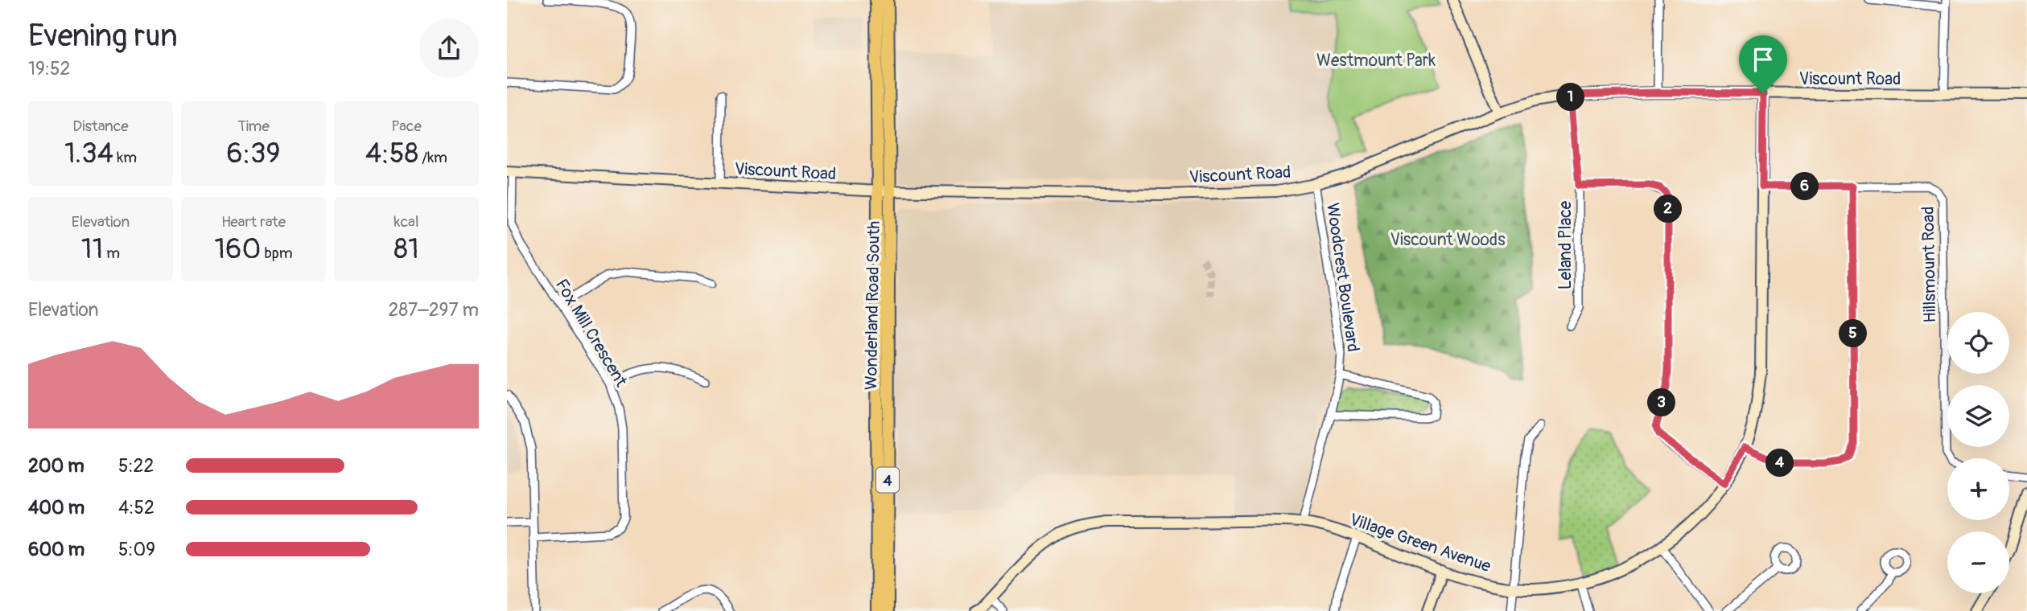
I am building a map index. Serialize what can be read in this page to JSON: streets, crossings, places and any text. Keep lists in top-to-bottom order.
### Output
{
  "streets": {
    "main road": ["Wonderland Road South", "4"],
    "street": [
      "Viscount Road",
      "Leland Place",
      "Hillsmount Road",
      "Woodcrest Boulevard",
      "Fox Mill Crescent",
      "Village Green Avenue"
    ]
  },
  "crossings": [
    ["Viscount Road", "Leland Place"],
    ["Viscount Road", "Woodcrest Boulevard"],
    ["Viscount Road", "Wonderland Road South"],
    ["Viscount Road", "Fox Mill Crescent"],
    ["Viscount Road", "Village Green Avenue"],
    ["Hillsmount Road", "Village Green Avenue"],
    ["Woodcrest Boulevard", "Village Green Avenue"]
  ],
  "parks": ["Westmount Park", "Viscount Woods"],
  "page": {
    "heading": ["Evening run", "19:52"],
    "pins": [
      "1",
      "6",
      "2",
      "5",
      "3",
      "4"
    ],
    "stats": [
      ["Distance", "1.34 km"],
      ["Time", "6:39"],
      ["Pace", "4:58 /km"],
      ["Elevation", "11 m"],
      ["Heart rate", "160 bpm"],
      ["kcal", "81"]
    ],
    "chart": ["Elevation", "287–297 m"],
    "map_buttons": ["+", "−"],
    "list": [
      {
        "name": "200 m",
        "note": "5:22"
      },
      {
        "name": "400 m",
        "note": "4:52"
      },
      {
        "name": "600 m",
        "note": "5:09"
      }
    ]
  }
}
